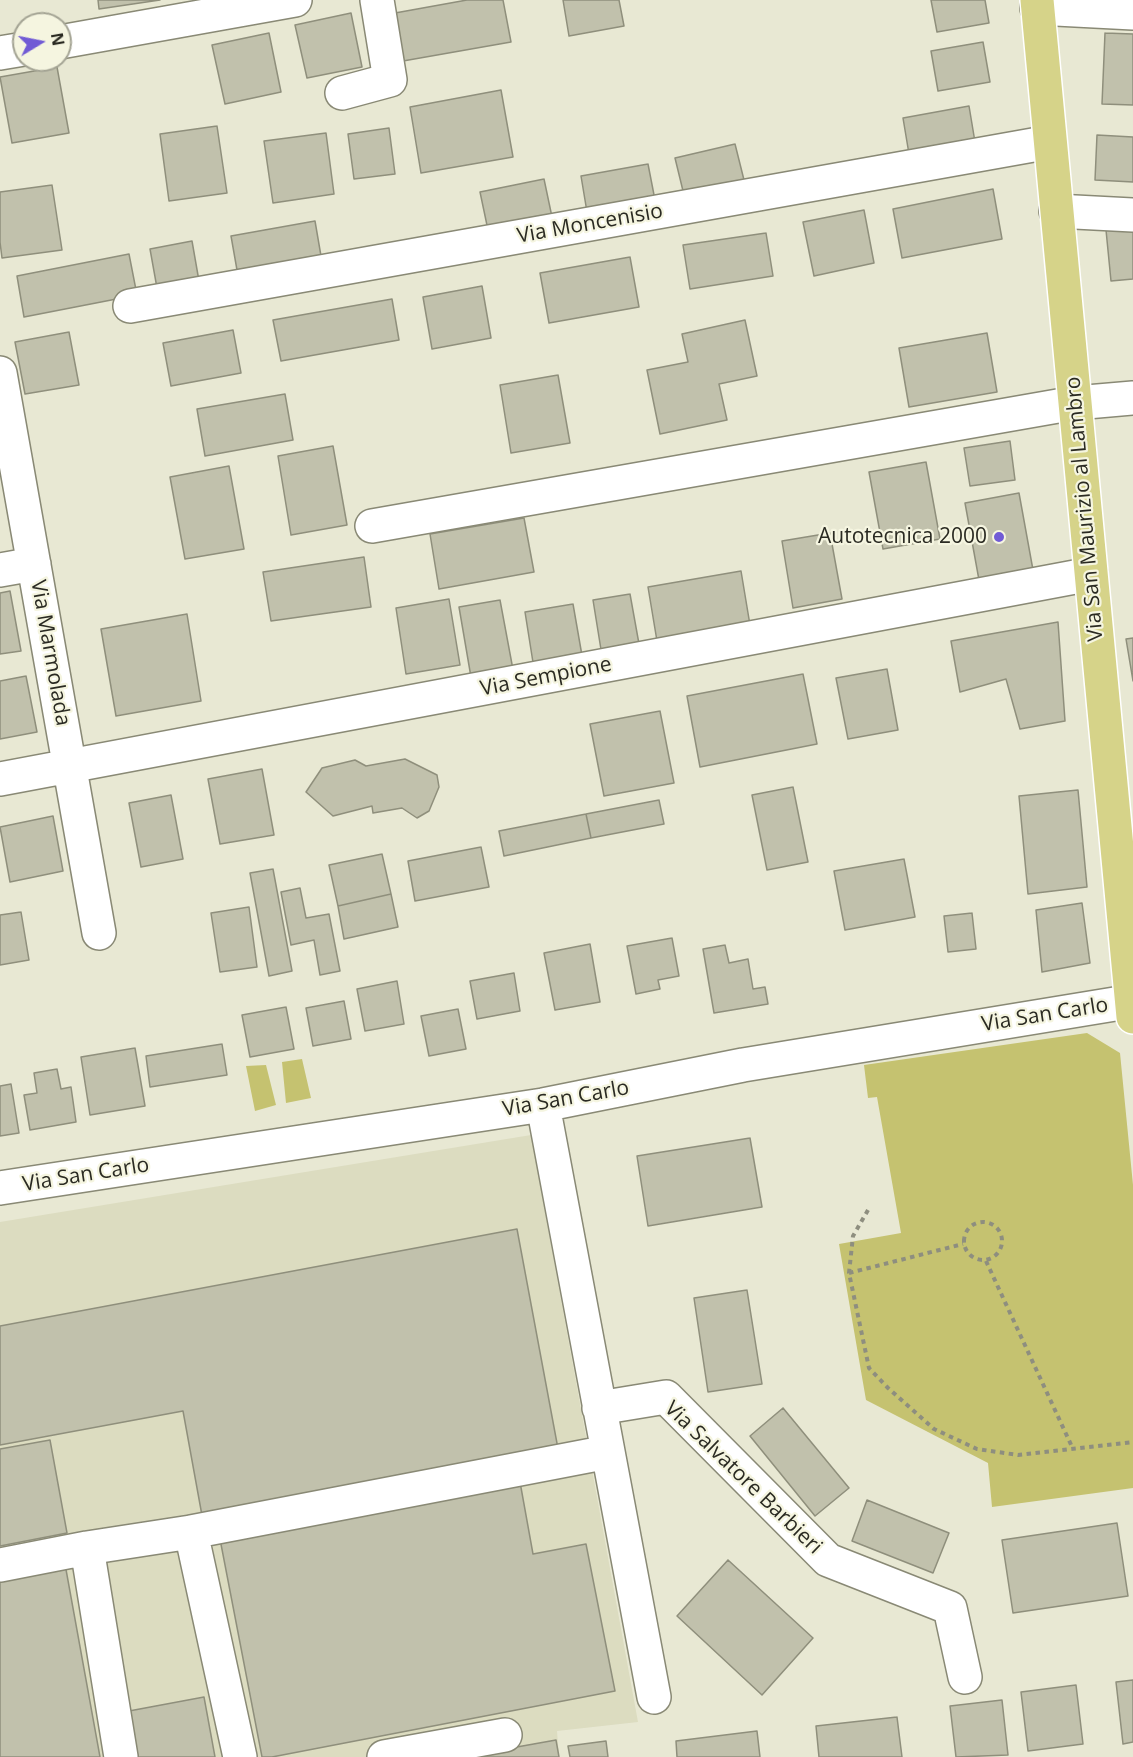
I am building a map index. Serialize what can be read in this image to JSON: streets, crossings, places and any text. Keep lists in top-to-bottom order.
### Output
{
  "streets": {
    "main road": ["Via San Maurizio al Lambro"],
    "street": [
      "Via Moncenisio",
      "Via Marmolada",
      "Via Sempione",
      "Via San Carlo",
      "Via Salvatore Barbieri"
    ]
  },
  "crossings": [
    ["Via Moncenisio", "Via San Maurizio al Lambro"],
    ["Via San Maurizio al Lambro", "Via Sempione"],
    ["Via San Maurizio al Lambro", "Via San Carlo"],
    ["Via Marmolada", "Via Sempione"]
  ],
  "places": ["Autotecnica 2000"],
  "north": "right"
}
